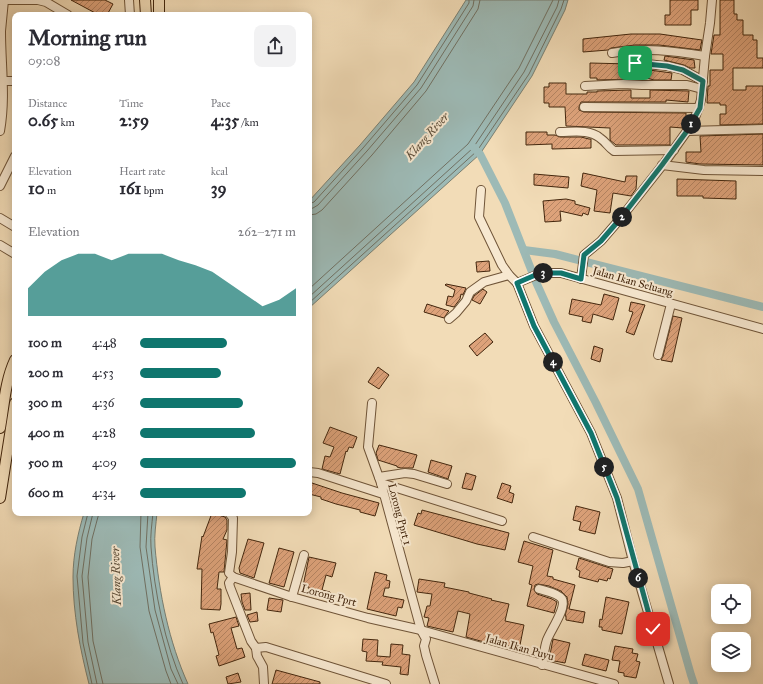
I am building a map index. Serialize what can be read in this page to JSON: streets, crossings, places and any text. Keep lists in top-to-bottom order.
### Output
{
  "streets": {
    "street": [
      "Jalan Ikan Seluang",
      "Lorong Pprt 1",
      "Lorong Pprt",
      "Jalan Ikan Puyu"
    ]
  },
  "crossings": [
    ["Lorong Pprt 1", "Lorong Pprt"],
    ["Lorong Pprt 1", "Jalan Ikan Puyu"],
    ["Lorong Pprt", "Jalan Ikan Puyu"]
  ],
  "water": ["Klang River"],
  "page": {
    "heading": ["Morning run", "09:08"],
    "stats": [
      ["Distance", "0.65 km"],
      ["Time", "2:59"],
      ["Pace", "4:35 /km"],
      ["Elevation", "10 m"],
      ["Heart rate", "161 bpm"],
      ["kcal", "39"]
    ],
    "pins": [
      "1",
      "2",
      "3",
      "4",
      "5",
      "6"
    ],
    "chart": ["Elevation", "262–271 m"],
    "list": [
      {
        "name": "100 m",
        "note": "4:48"
      },
      {
        "name": "200 m",
        "note": "4:53"
      },
      {
        "name": "300 m",
        "note": "4:36"
      },
      {
        "name": "400 m",
        "note": "4:28"
      },
      {
        "name": "500 m",
        "note": "4:09"
      },
      {
        "name": "600 m",
        "note": "4:34"
      }
    ]
  }
}
